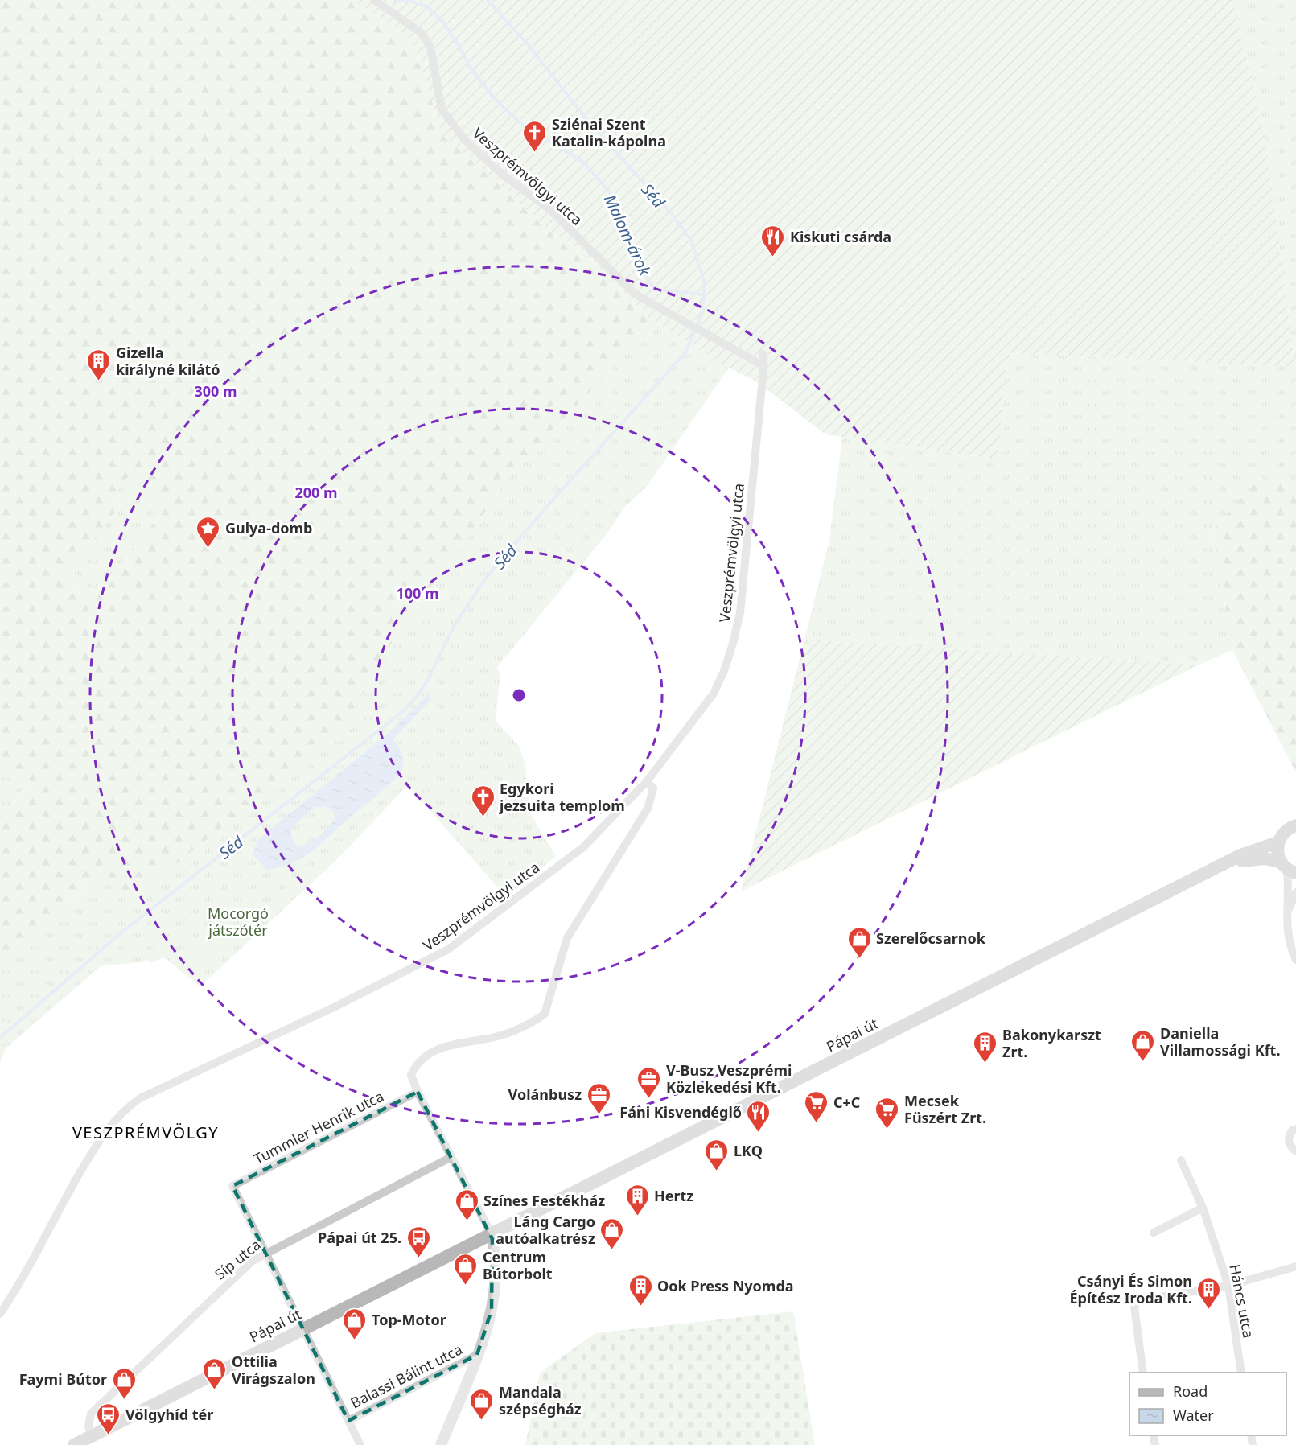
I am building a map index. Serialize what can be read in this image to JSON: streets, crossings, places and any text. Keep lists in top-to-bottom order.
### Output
{
  "streets": {
    "main road": ["Pápai út"],
    "street": [
      "Veszprémvölgyi utca",
      "Tummler Henrik utca",
      "Síp utca",
      "Háncs utca",
      "Balassi Bálint utca"
    ]
  },
  "crossings": [
    ["Pápai út", "Síp utca"],
    ["Tummler Henrik utca", "Síp utca"]
  ],
  "districts": ["VESZPRÉMVÖLGY"],
  "water": ["Séd", "Malom-árok"],
  "parks": ["Mocorgó játszótér"],
  "places": {
    "church": ["Sziénai Szent Katalin-kápolna", "Egykori jezsuita templom"],
    "restaurant": ["Kiskuti csárda", "Fáni Kisvendéglő"],
    "building": [
      "Gizella királyné kilátó",
      "Bakonykarszt Zrt.",
      "Hertz",
      "Ook Press Nyomda",
      "Csányi És Simon Építész Iroda Kft."
    ],
    "place": ["Gulya-domb"],
    "shop": [
      "Szerelőcsarnok",
      "Daniella Villamossági Kft.",
      "LKQ",
      "Színes Festékház",
      "Láng Cargo autóalkatrész",
      "Centrum Bútorbolt",
      "Top-Motor",
      "Ottilia Virágszalon",
      "Faymi Bútor",
      "Mandala szépségház"
    ],
    "office": ["V-Busz Veszprémi Közlekedési Kft.", "Volánbusz"],
    "supermarket": ["C+C", "Mecsek Füszért Zrt."],
    "bus stop": ["Pápai út 25.", "Völgyhíd tér"]
  },
  "legend": ["Road", "Water"],
  "rings": ["300 m", "200 m", "100 m"]
}
